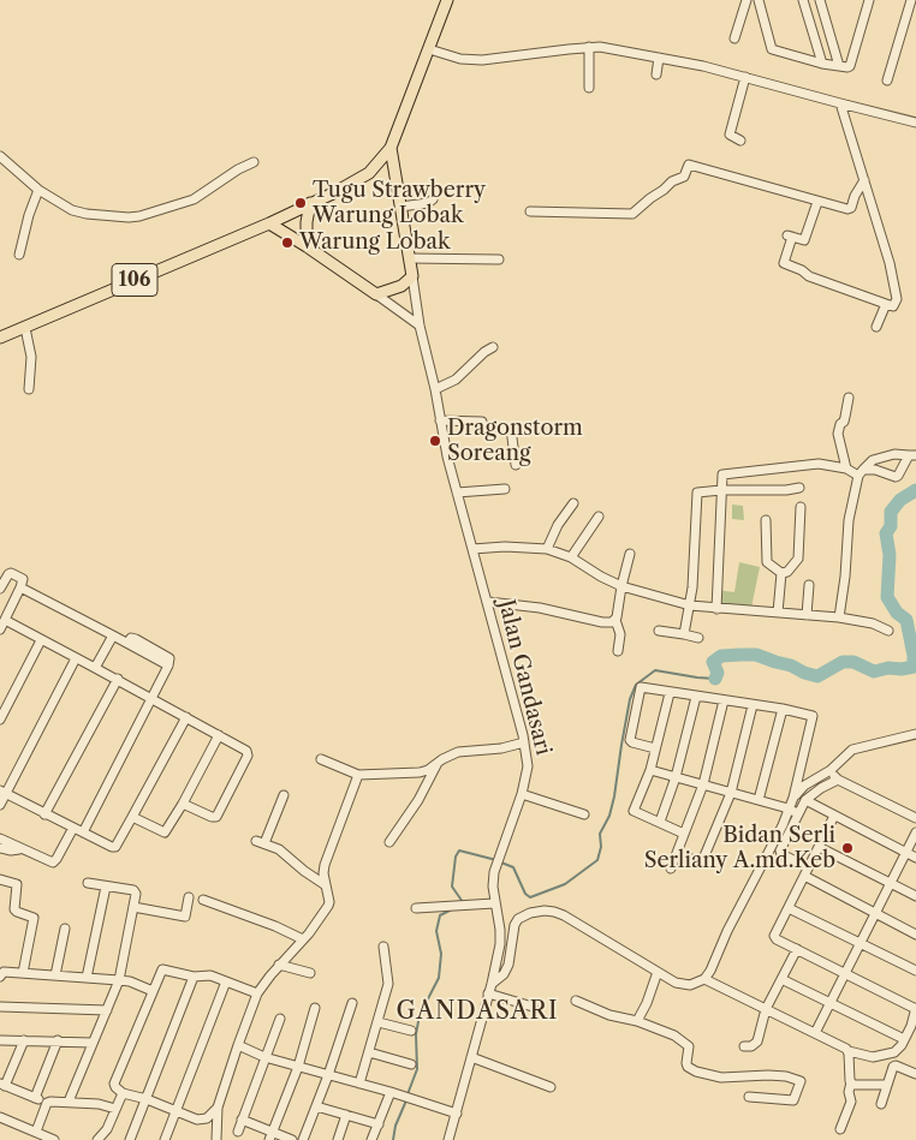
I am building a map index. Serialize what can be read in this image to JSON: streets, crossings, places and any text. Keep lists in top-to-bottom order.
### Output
{
  "streets": {
    "main road": ["106"],
    "street": ["Jalan Gandasari"]
  },
  "districts": ["GANDASARI"],
  "places": [
    "Tugu Strawberry Warung Lobak",
    "Warung Lobak",
    "Dragonstorm Soreang",
    "Bidan Serli Serliany A.md.Keb"
  ]
}
